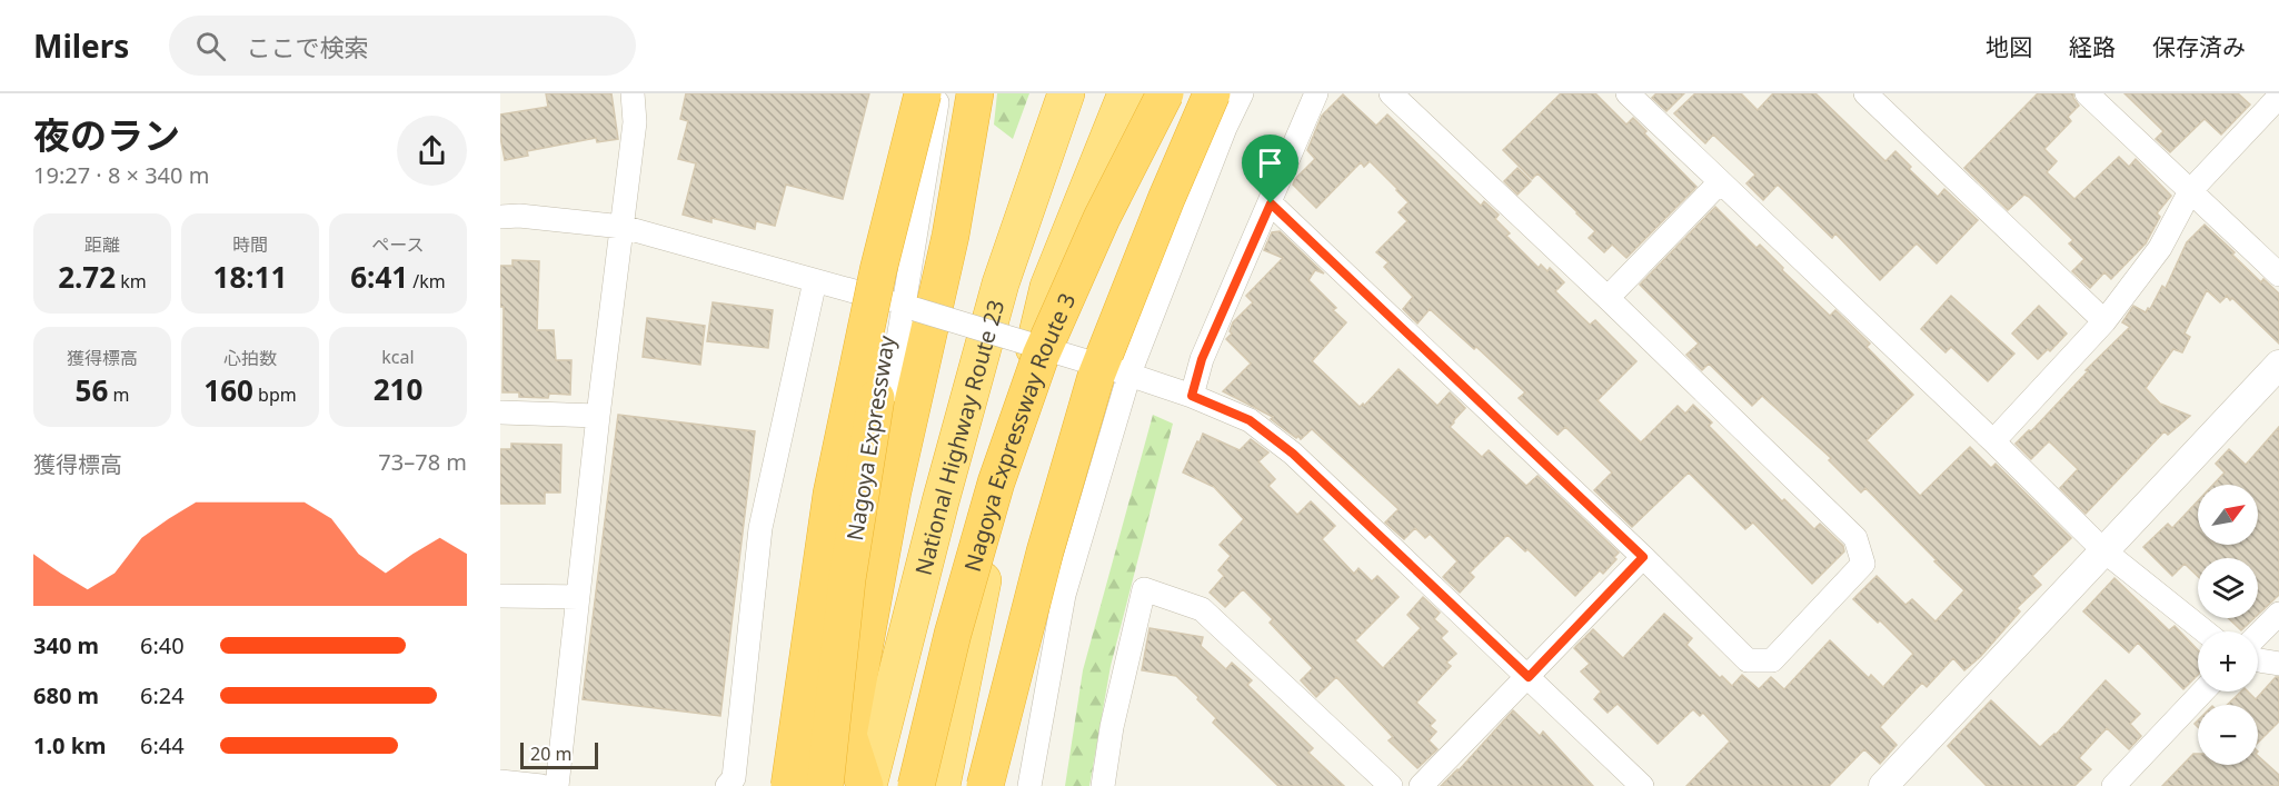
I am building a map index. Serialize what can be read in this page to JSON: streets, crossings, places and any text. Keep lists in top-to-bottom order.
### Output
{
  "streets": {
    "highway": ["Nagoya Expressway Route 3", "National Highway Route 23", "Nagoya Expressway"]
  },
  "scale_bar": "20 m",
  "north": "top right",
  "page": {
    "header": "Milers",
    "search": "ここで検索",
    "nav": ["地図", "経路", "保存済み"],
    "heading": ["夜のラン", "19:27 · 8 × 340 m"],
    "stats": [
      ["距離", "2.72 km"],
      ["時間", "18:11"],
      ["ペース", "6:41 /km"],
      ["獲得標高", "56 m"],
      ["心拍数", "160 bpm"],
      ["kcal", "210"]
    ],
    "chart": ["獲得標高", "73–78 m"],
    "map_buttons": ["+", "−"],
    "list": [
      {
        "name": "340 m",
        "note": "6:40"
      },
      {
        "name": "680 m",
        "note": "6:24"
      },
      {
        "name": "1.0 km",
        "note": "6:44"
      }
    ],
    "scale": "20 m"
  }
}
